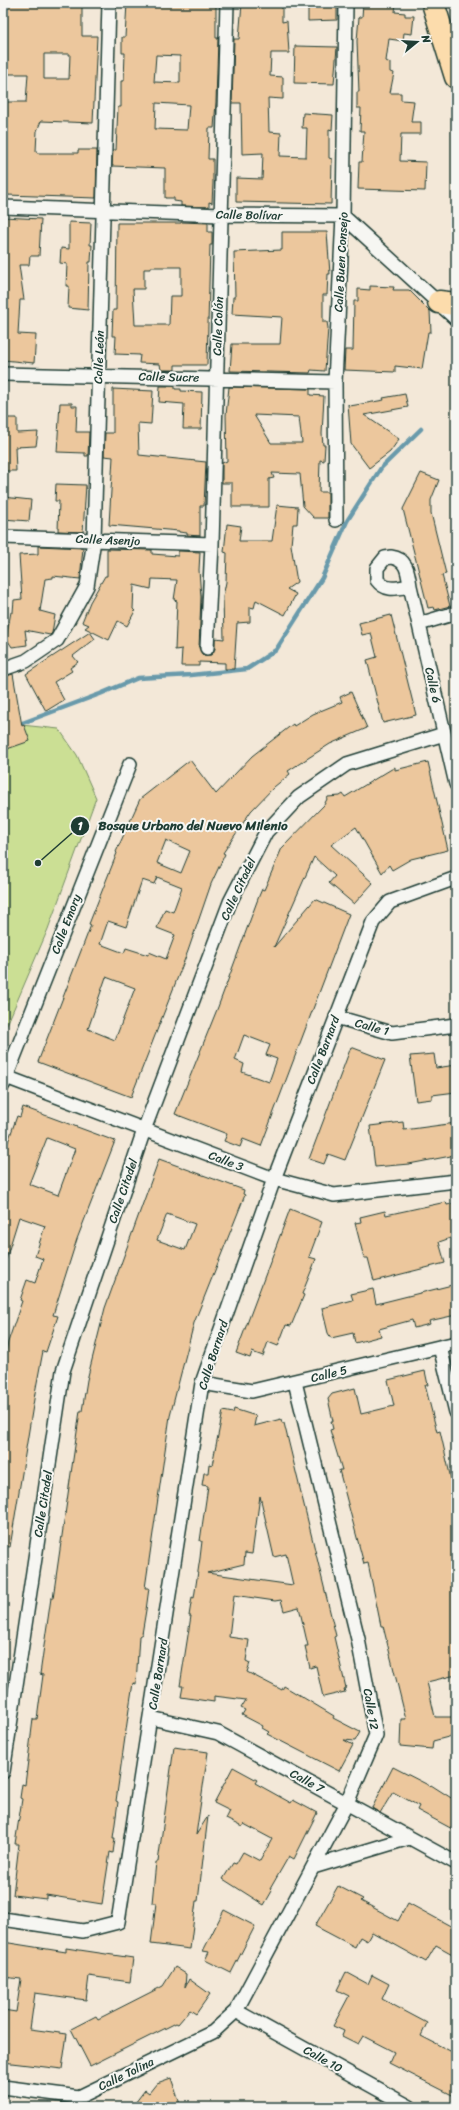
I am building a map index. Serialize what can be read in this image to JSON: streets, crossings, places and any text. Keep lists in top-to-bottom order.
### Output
{
  "streets": {
    "street": [
      "Calle Bolívar",
      "Calle Buen Consejo",
      "Calle Colón",
      "Calle León",
      "Calle Sucre",
      "Calle Asenjo",
      "Calle 6",
      "Calle Citadel",
      "Calle Emory",
      "Calle 1",
      "Calle Barnard",
      "Calle 3",
      "Calle 5",
      "Calle 12",
      "Calle 7",
      "Calle 10",
      "Calle Tolina"
    ]
  },
  "crossings": [
    ["Calle Bolívar", "Calle Buen Consejo"],
    ["Calle Bolívar", "Calle Colón"],
    ["Calle Bolívar", "Calle León"],
    ["Calle Buen Consejo", "Calle Sucre"],
    ["Calle Colón", "Calle Sucre"],
    ["Calle Colón", "Calle Asenjo"],
    ["Calle León", "Calle Sucre"],
    ["Calle León", "Calle Asenjo"],
    ["Calle 6", "Calle Citadel"],
    ["Calle Citadel", "Calle 3"],
    ["Calle Emory", "Calle 3"],
    ["Calle 1", "Calle Barnard"],
    ["Calle Barnard", "Calle 3"],
    ["Calle Barnard", "Calle 5"],
    ["Calle Barnard", "Calle 7"],
    ["Calle 5", "Calle 12"],
    ["Calle 12", "Calle 7"],
    ["Calle 12", "Calle 10"],
    ["Calle 12", "Calle Tolina"],
    ["Calle 10", "Calle Tolina"]
  ],
  "places": ["Bosque Urbano del Nuevo Milenio"],
  "north": "right"
}
